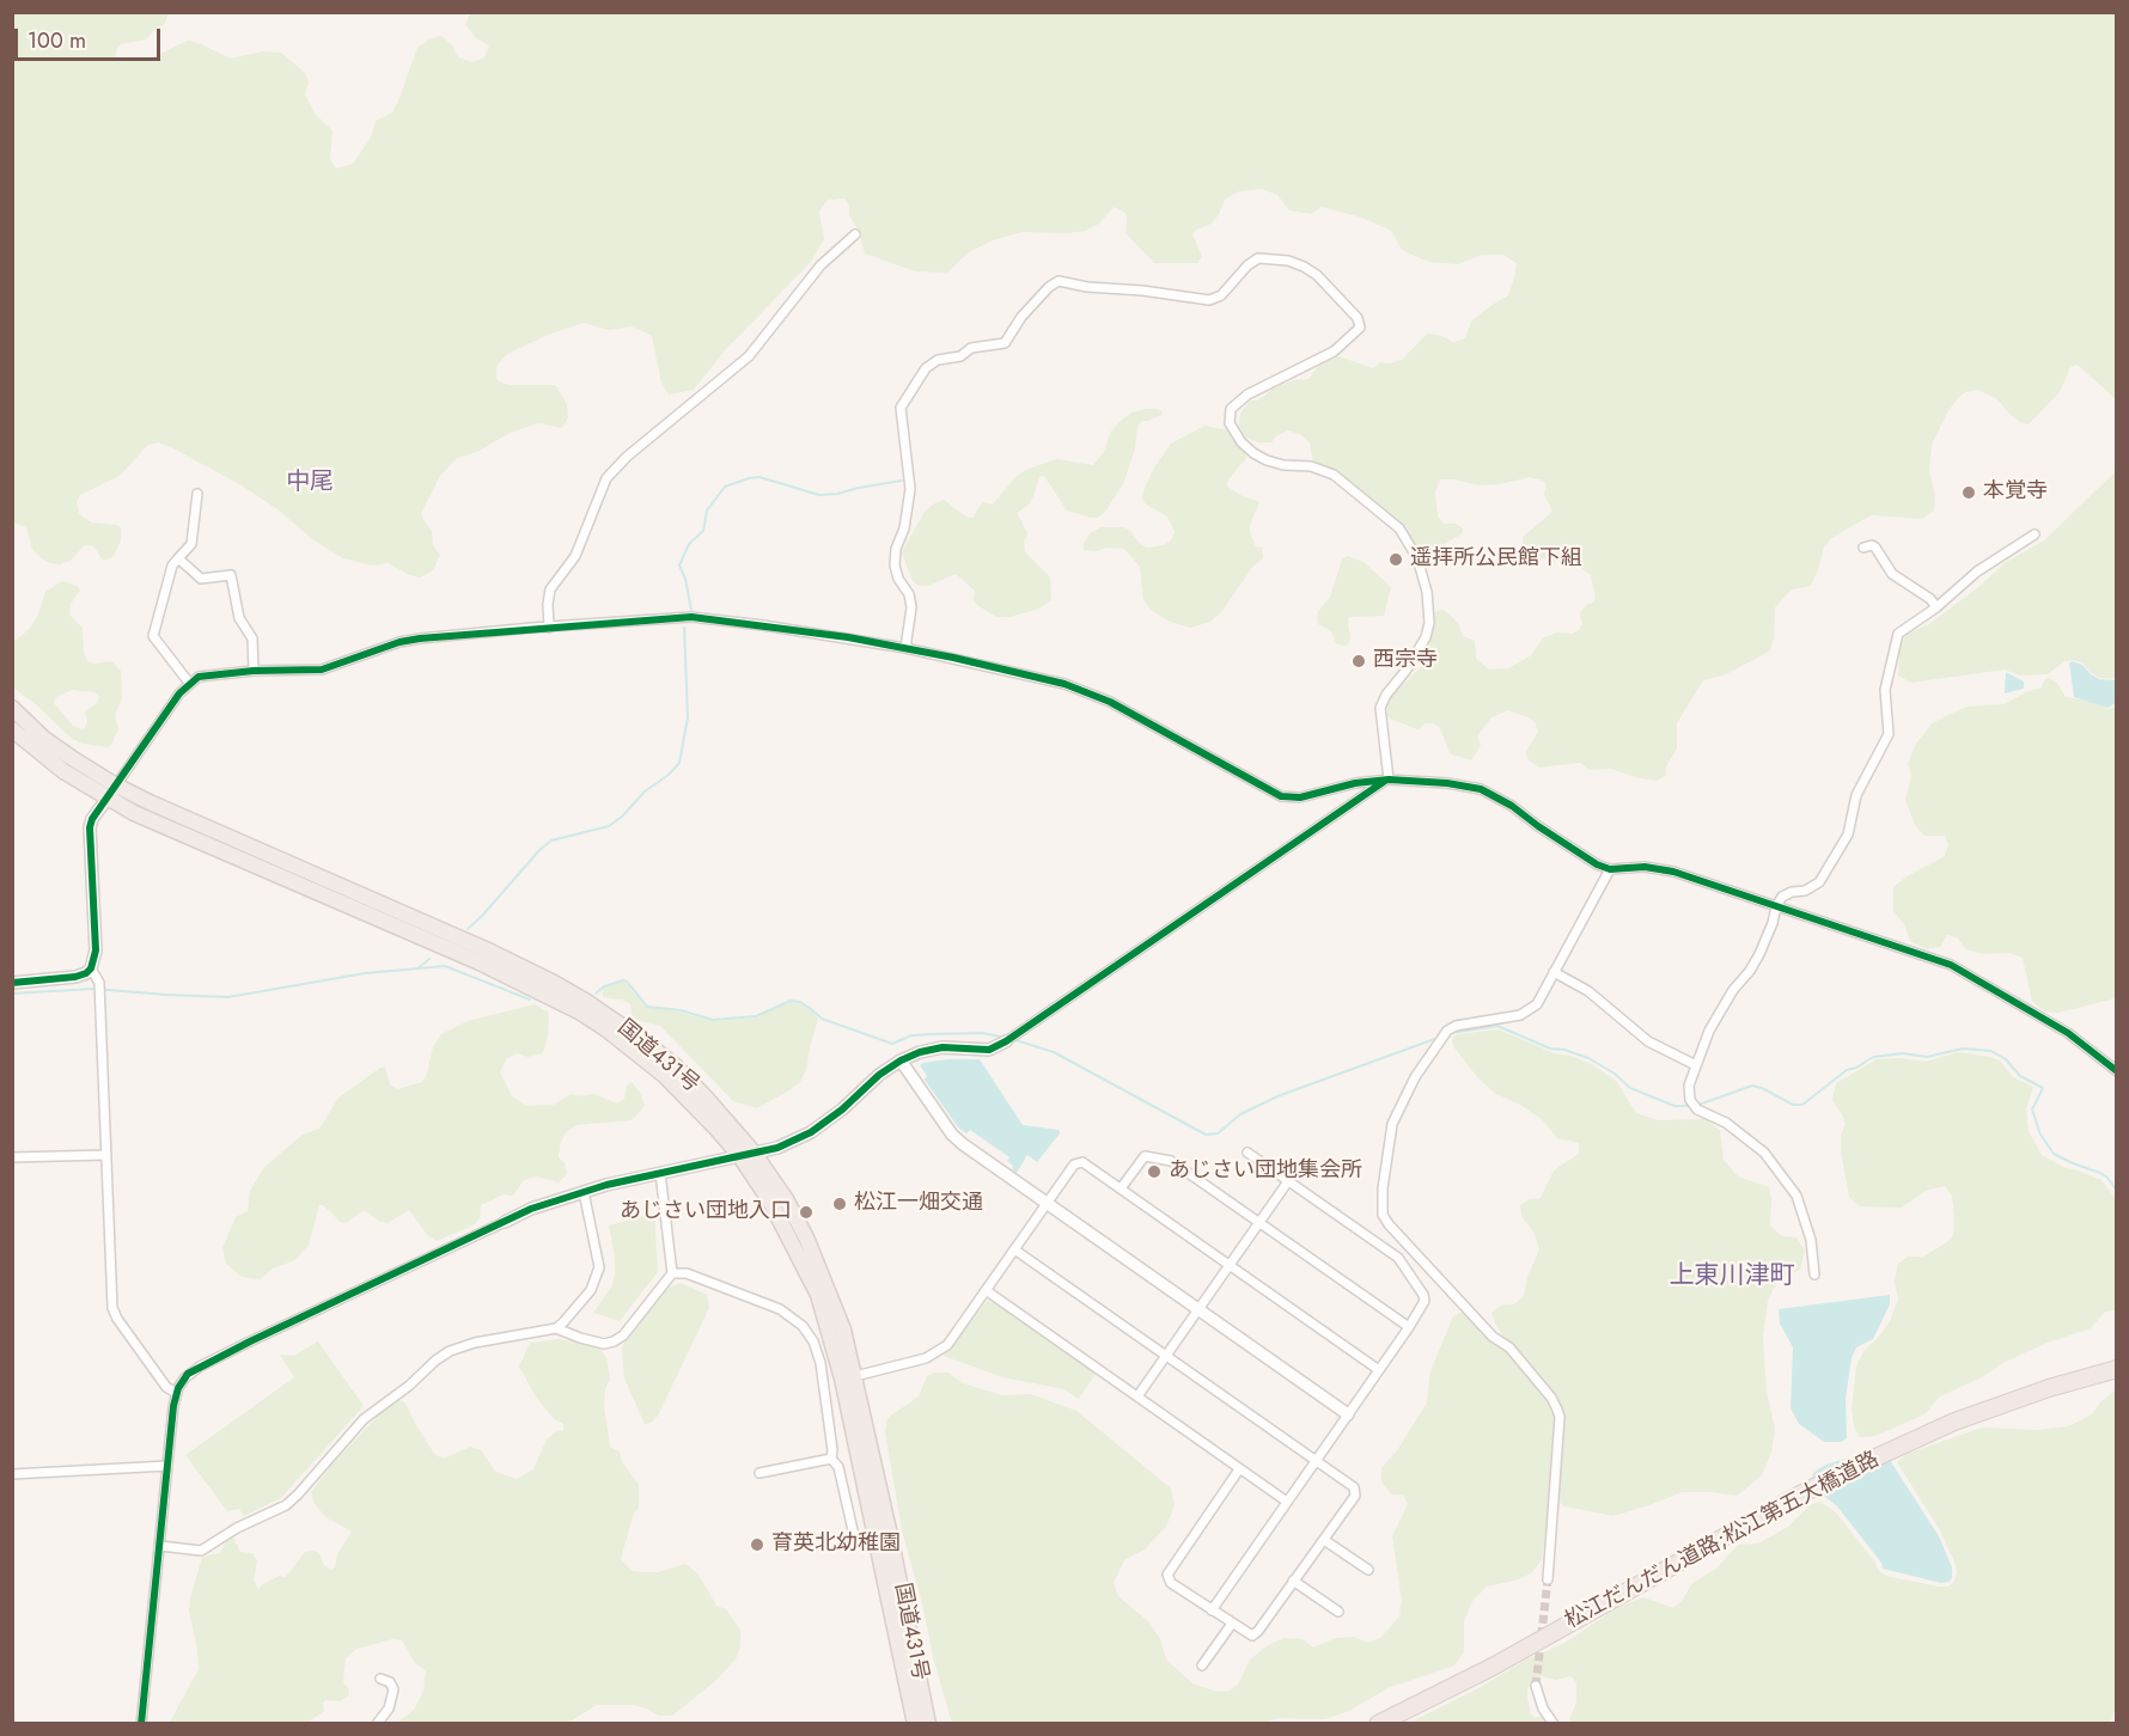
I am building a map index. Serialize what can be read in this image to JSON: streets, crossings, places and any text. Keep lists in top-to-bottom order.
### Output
{
  "streets": {
    "highway": ["国道431号", "松江だんだん道路;松江第五大橋道路"]
  },
  "districts": ["中尾", "上東川津町"],
  "places": [
    "本覚寺",
    "遥拝所公民館下組",
    "西宗寺",
    "あじさい団地集会所",
    "松江一畑交通",
    "あじさい団地入口",
    "育英北幼稚園"
  ],
  "scale_bar": "100 m"
}
